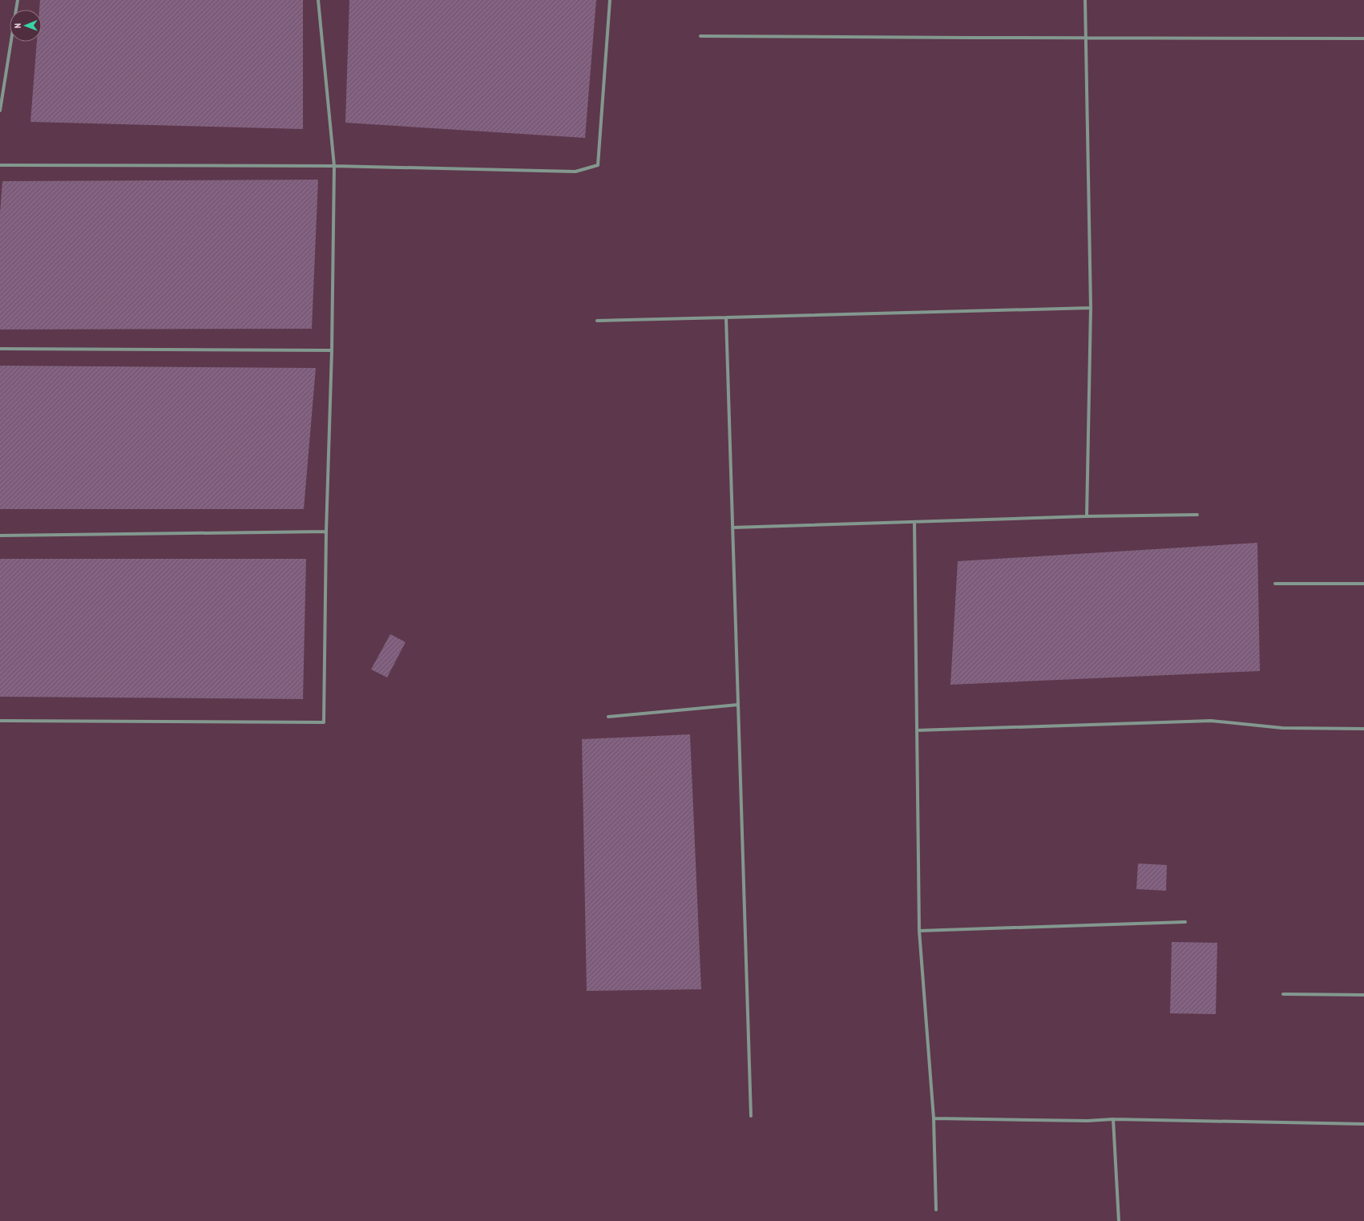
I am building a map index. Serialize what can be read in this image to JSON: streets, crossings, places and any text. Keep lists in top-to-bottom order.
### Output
{
  "north": "left"
}
